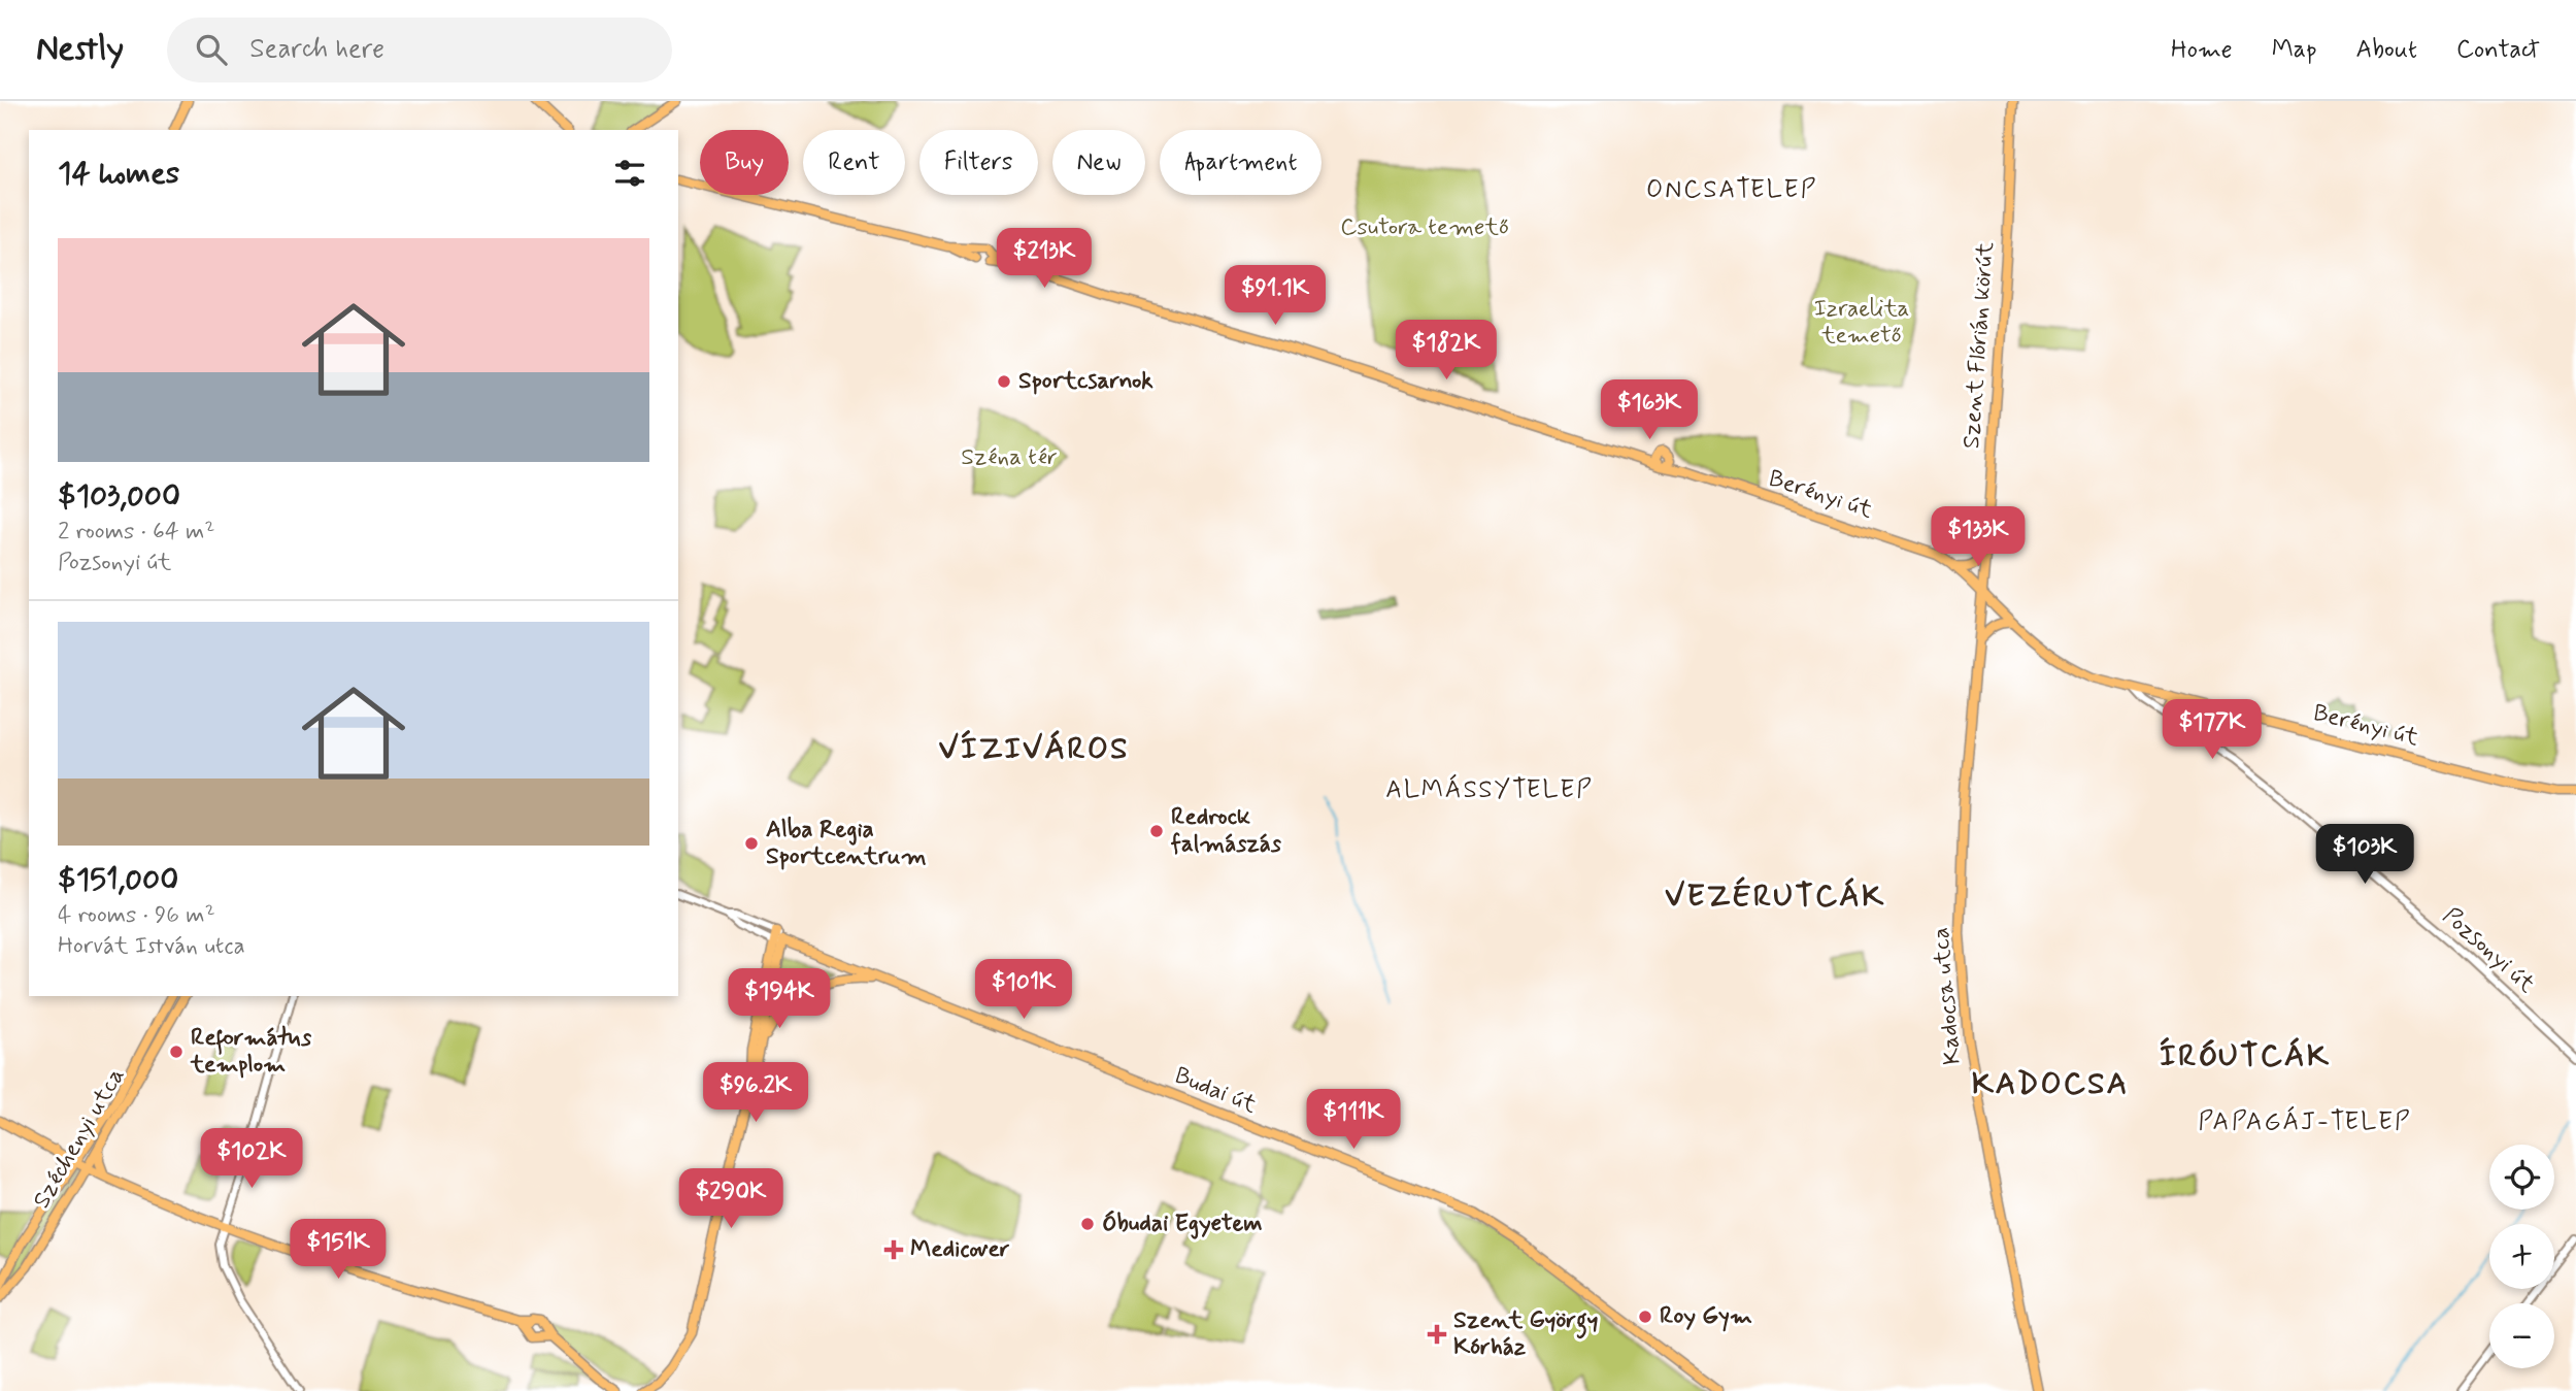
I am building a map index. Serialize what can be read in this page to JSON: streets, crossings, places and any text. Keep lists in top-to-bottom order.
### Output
{
  "streets": {
    "main road": [
      "Szent Flórián körút",
      "Berényi út",
      "Kadocsa utca",
      "Budai út",
      "Széchenyi utca"
    ],
    "street": ["Pozsonyi út"]
  },
  "crossings": [
    ["Szent Flórián körút", "Berényi út"],
    ["Szent Flórián körút", "Kadocsa utca"],
    ["Berényi út", "Pozsonyi út"],
    ["Berényi út", "Kadocsa utca"]
  ],
  "districts": [
    "ONCSATELEP",
    "VÍZIVÁROS",
    "ALMÁSSYTELEP",
    "VEZÉRUTCÁK",
    "ÍRÓUTCÁK",
    "KADOCSA",
    "PAPAGÁJ-TELEP"
  ],
  "parks": ["Csutora temető", "Izraelita temető", "Széna tér"],
  "places": {
    "other": [
      "Sportcsarnok",
      "Redrock falmászás",
      "Alba Regia Sportcentrum",
      "Református templom",
      "Óbudai Egyetem",
      "Roy Gym"
    ],
    "health": ["Medicover", "Szent György Kórház"]
  },
  "page": {
    "header": "Nestly",
    "search": "Search here",
    "nav": [
      "Home",
      "Map",
      "About",
      "Contact"
    ],
    "chip": [
      "Buy",
      "Rent",
      "Filters",
      "New",
      "Apartment"
    ],
    "heading": "14 homes",
    "list": [
      {
        "name": "$103,000",
        "note": "2 rooms · 64 m² · Pozsonyi út"
      },
      {
        "name": "$151,000",
        "note": "4 rooms · 96 m² · Horvát István utca"
      }
    ],
    "price": [
      "$213K",
      "$91.1K",
      "$182K",
      "$163K",
      "$133K",
      "$177K",
      "$103K",
      "$101K",
      "$194K",
      "$96.2K",
      "$111K",
      "$102K",
      "$290K",
      "$151K"
    ],
    "map_buttons": ["+", "−"]
  }
}
